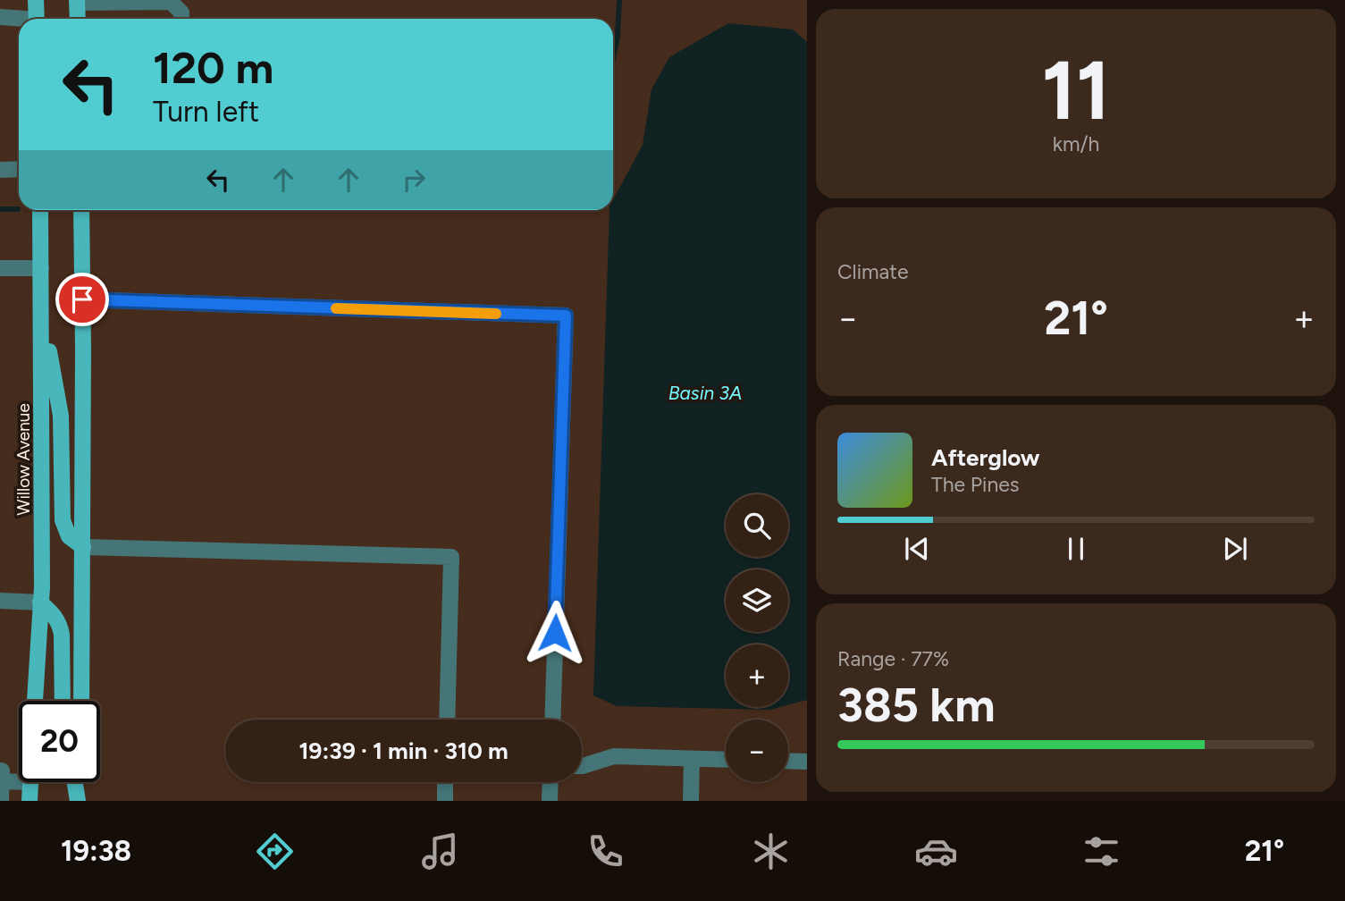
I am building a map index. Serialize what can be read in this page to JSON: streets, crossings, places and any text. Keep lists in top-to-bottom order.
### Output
{
  "streets": {
    "main road": ["Willow Avenue"]
  },
  "water": ["Basin 3A"],
  "page": {
    "tile": [
      ["11", "km/h"],
      "Climate",
      ["Range · 77%", "385 km"]
    ],
    "turn": ["120 m", "Turn left"],
    "heat": ["−", "21°", "+"],
    "song": ["Afterglow", "The Pines"],
    "map_buttons": ["+", "−"],
    "limit": "20",
    "trip": "19:39 · 1 min · 310 m",
    "tabs": ["19:38", "21°"]
  }
}
